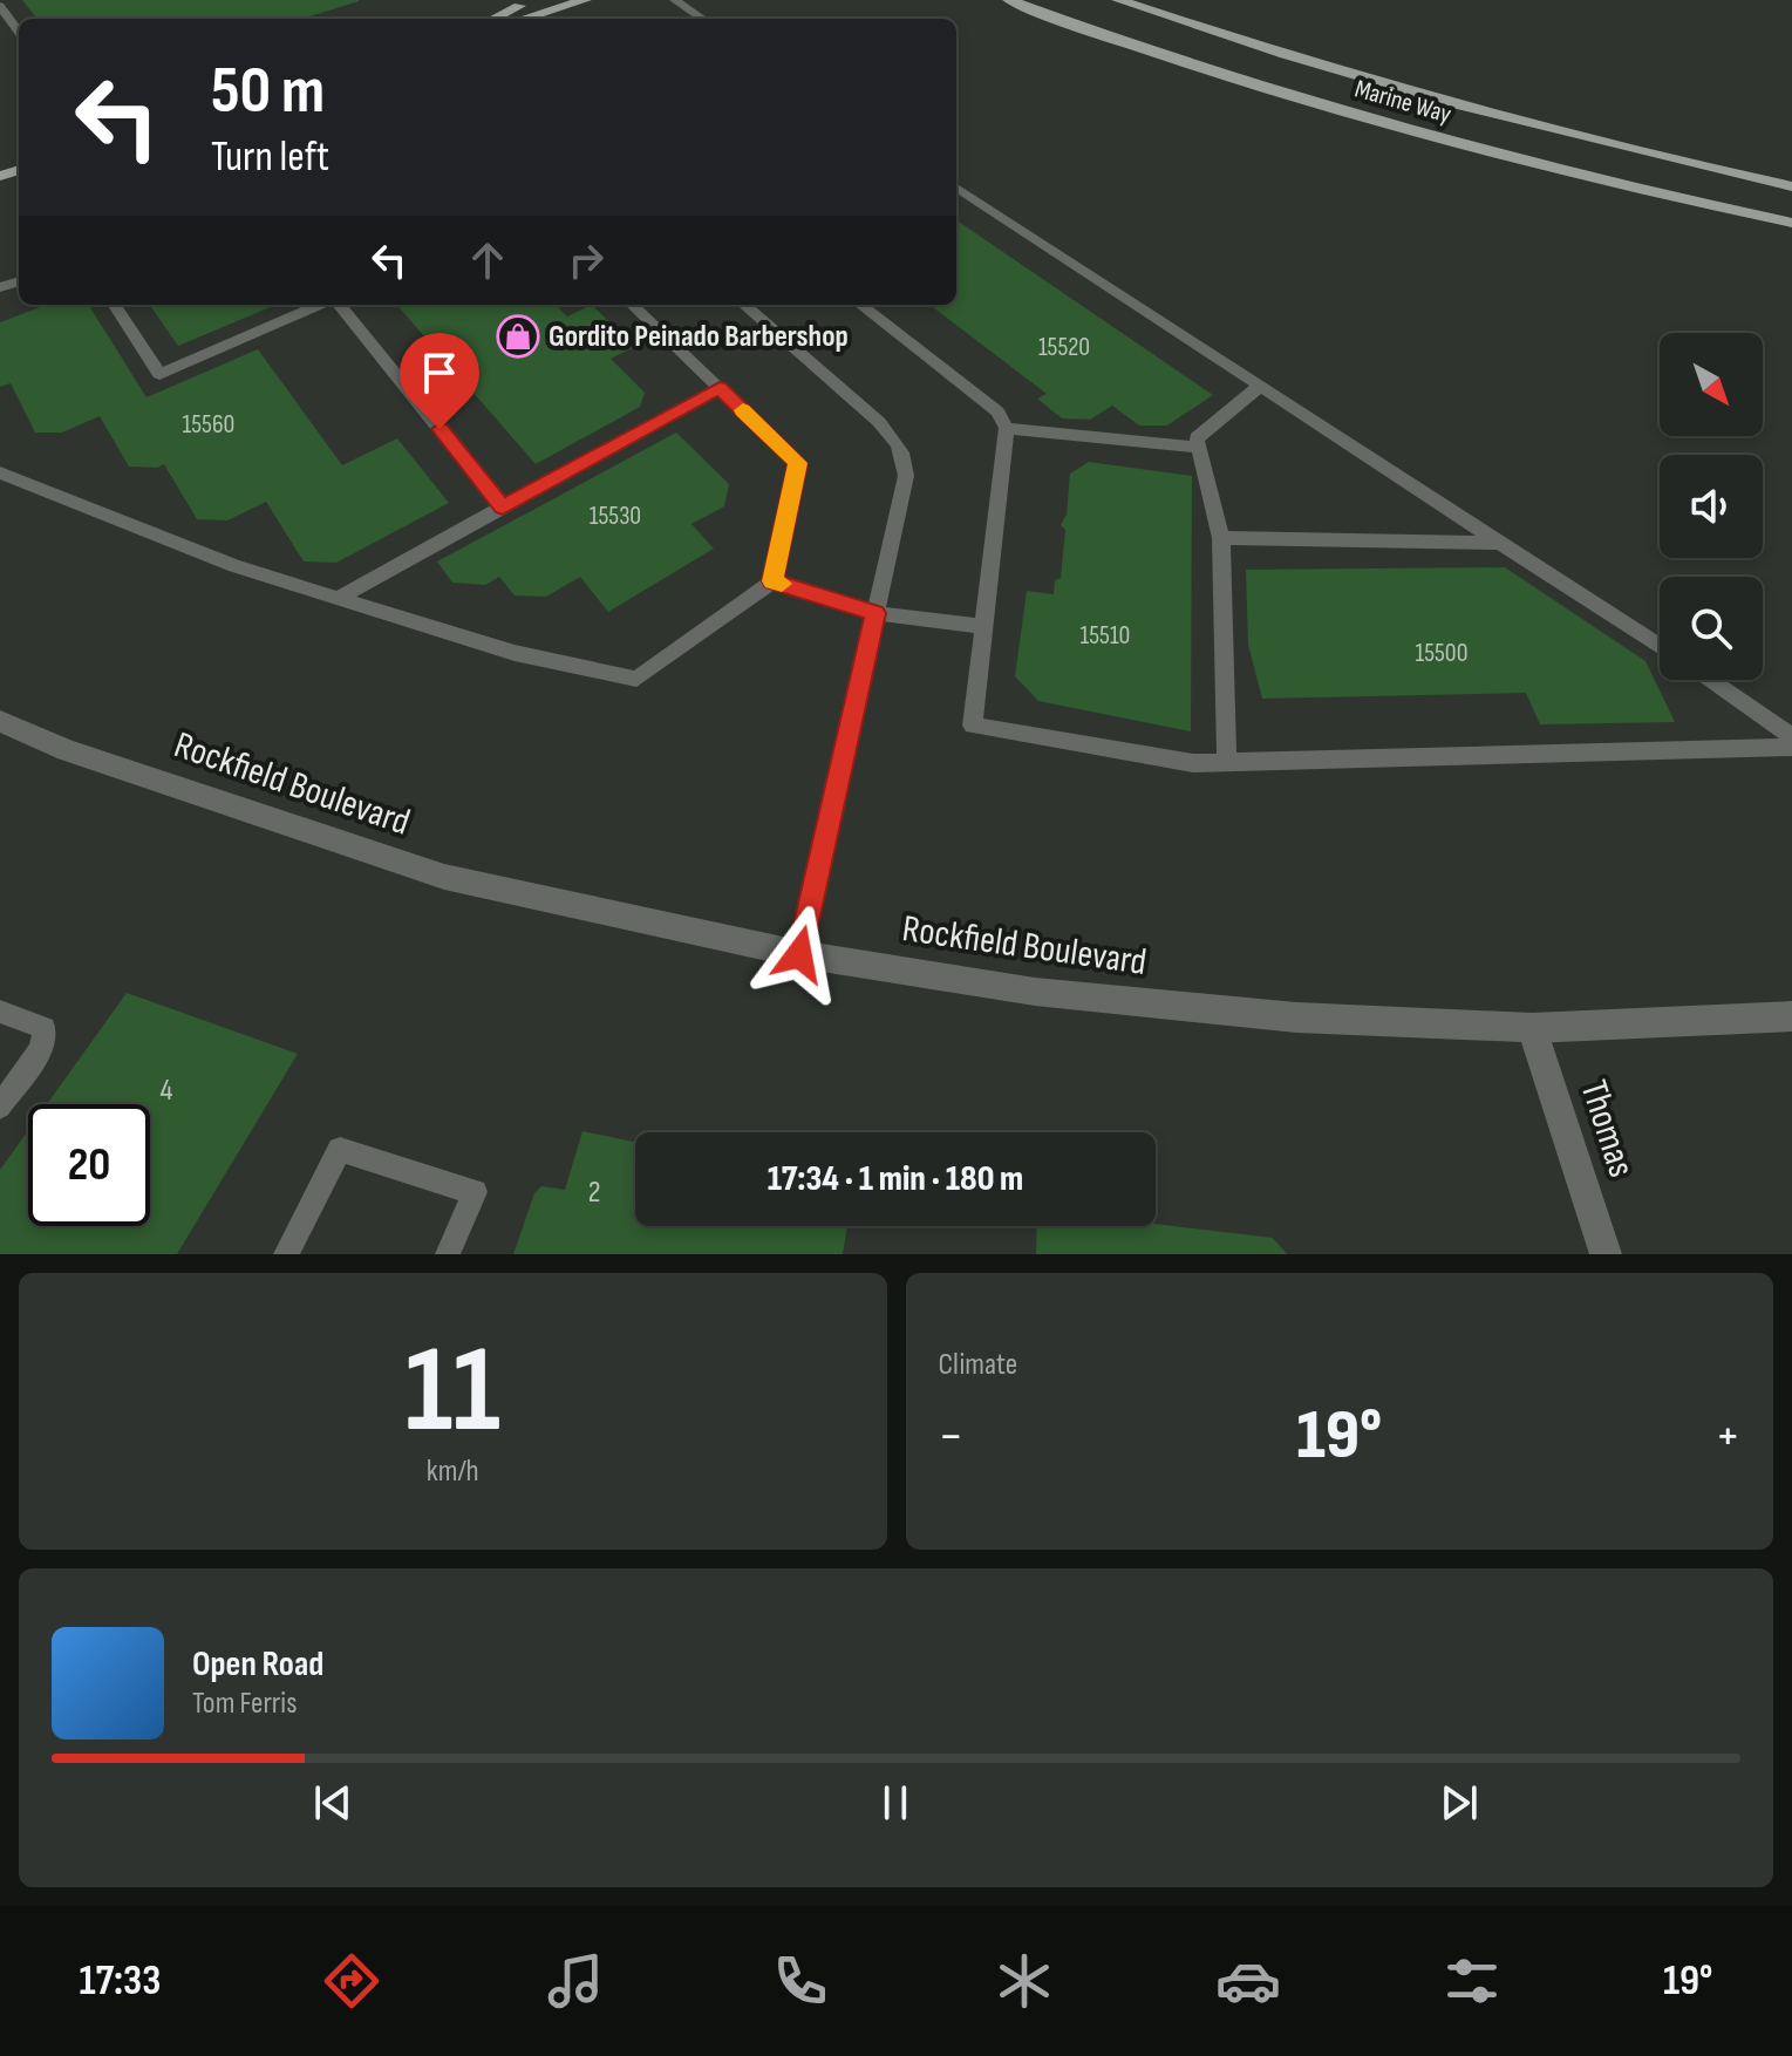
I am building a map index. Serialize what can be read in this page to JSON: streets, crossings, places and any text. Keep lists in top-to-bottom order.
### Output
{
  "streets": {
    "main road": ["Marine Way"],
    "street": ["Rockfield Boulevard", "Thomas"]
  },
  "crossings": [
    ["Rockfield Boulevard", "Thomas"]
  ],
  "places": {
    "shop": ["Gordito Peinado Barbershop"]
  },
  "house_numbers": [
    "15520",
    "15560",
    "15530",
    "15510",
    "15500",
    "4",
    "2"
  ],
  "north": "bottom right",
  "page": {
    "turn": ["50 m", "Turn left"],
    "limit": "20",
    "trip": "17:34 · 1 min · 180 m",
    "tile": [
      ["11", "km/h"],
      "Climate"
    ],
    "heat": ["−", "19°", "+"],
    "song": ["Open Road", "Tom Ferris"],
    "tabs": ["17:33", "19°"]
  }
}
